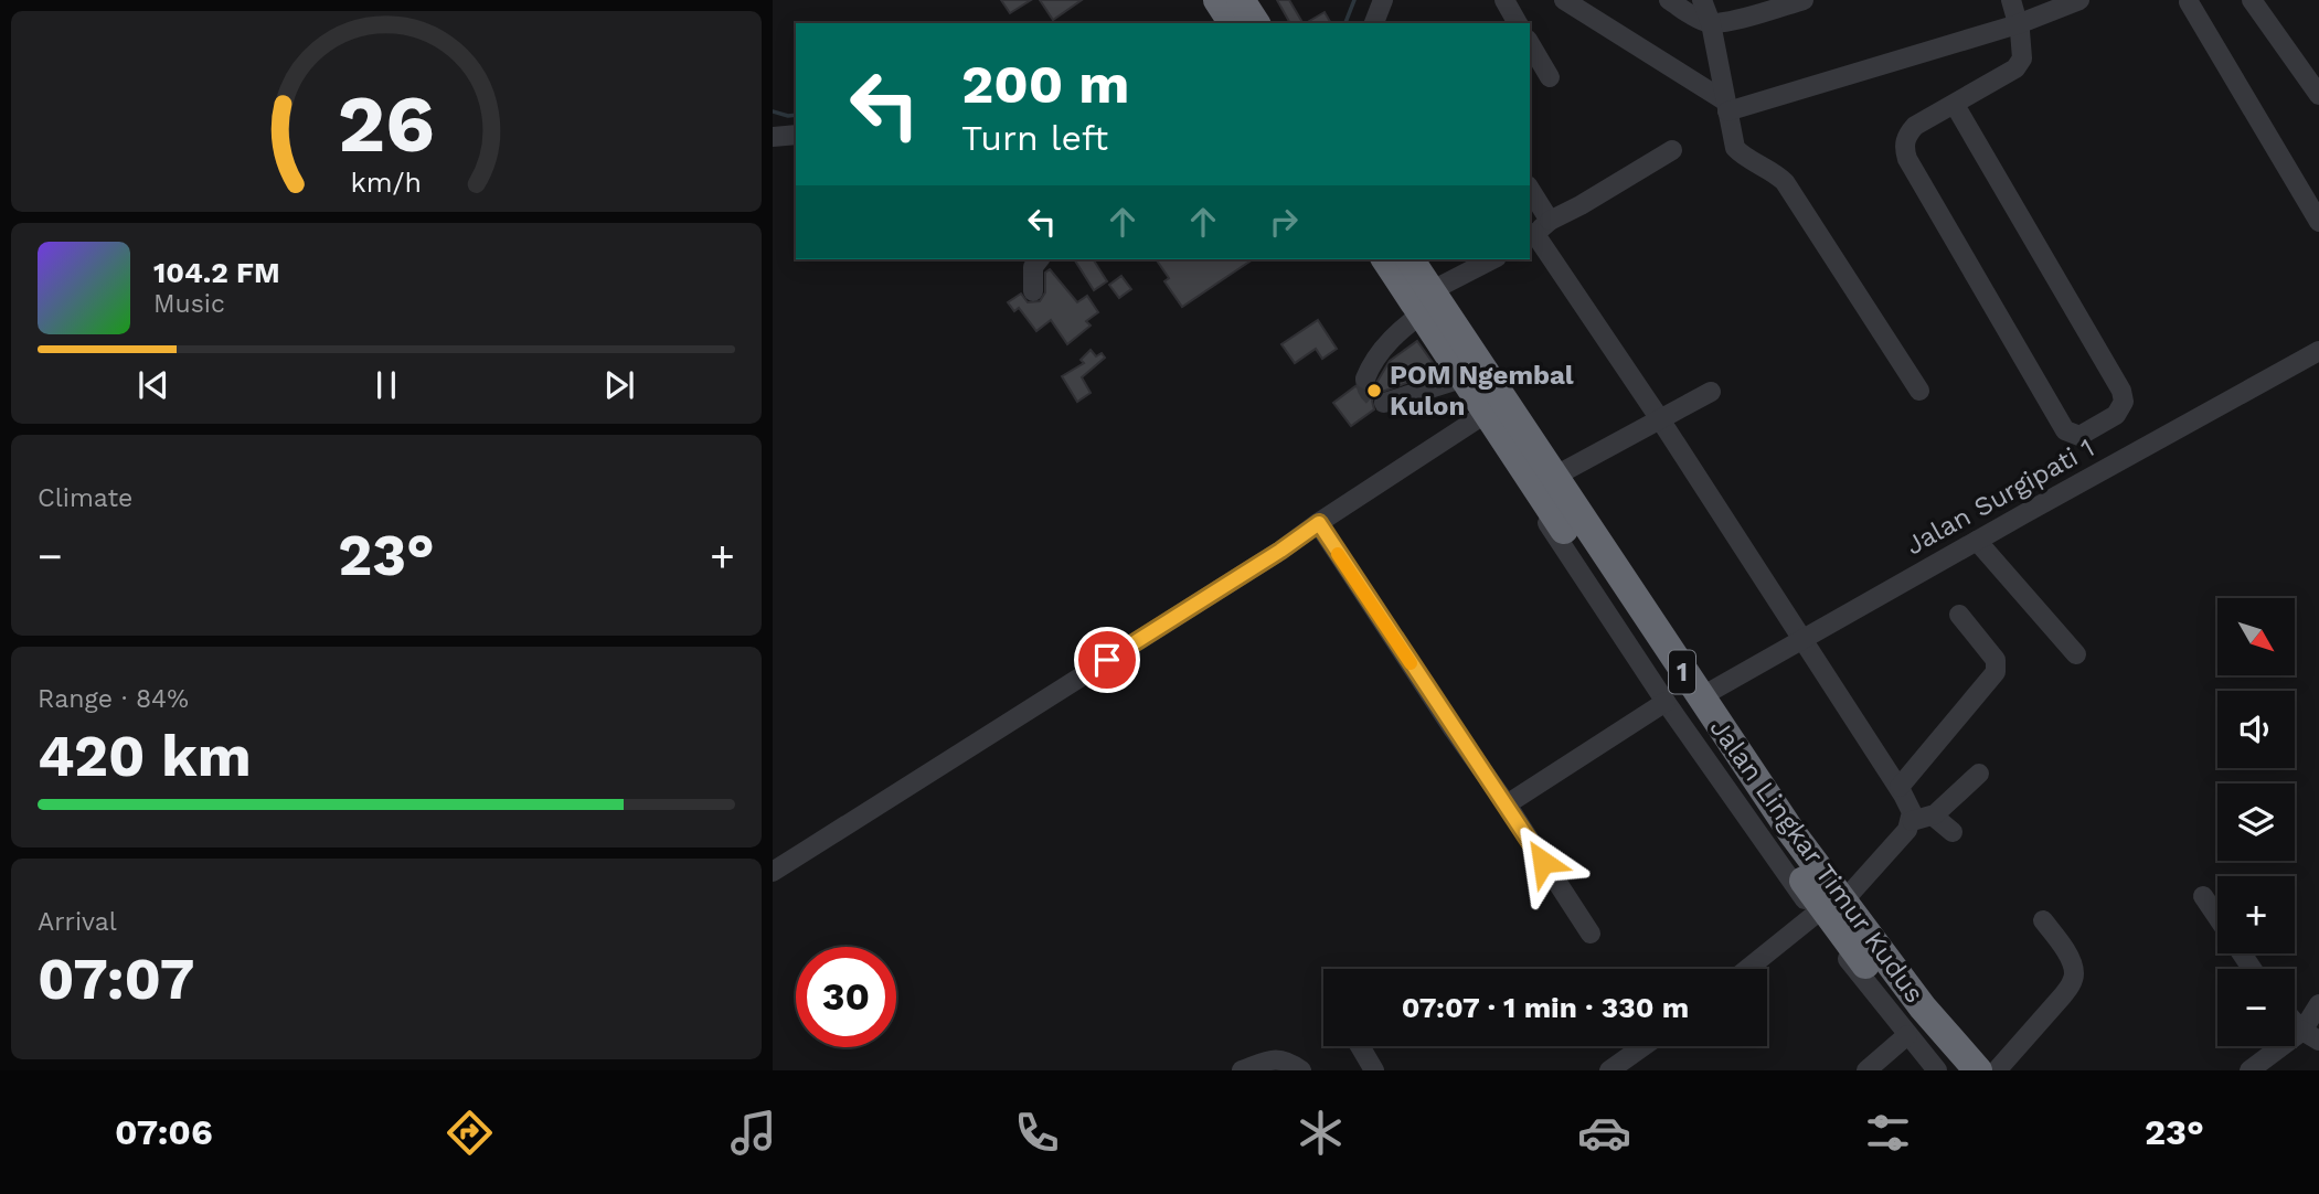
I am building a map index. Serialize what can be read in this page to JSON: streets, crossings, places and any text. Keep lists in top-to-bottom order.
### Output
{
  "streets": {
    "highway": ["1", "Jalan Lingkar Timur Kudus"],
    "street": ["Jalan Surgipati 1"]
  },
  "places": ["POM Ngembal Kulon"],
  "north": "bottom right",
  "page": {
    "turn": ["200 m", "Turn left"],
    "song": ["104.2 FM", "Music"],
    "tile": [
      "Climate",
      ["Range · 84%", "420 km"],
      ["Arrival", "07:07"]
    ],
    "heat": ["−", "23°", "+"],
    "map_buttons": ["+", "−"],
    "limit": "30",
    "trip": "07:07 · 1 min · 330 m",
    "tabs": ["07:06", "23°"],
    "gauge": ["26", "km/h"]
  }
}
